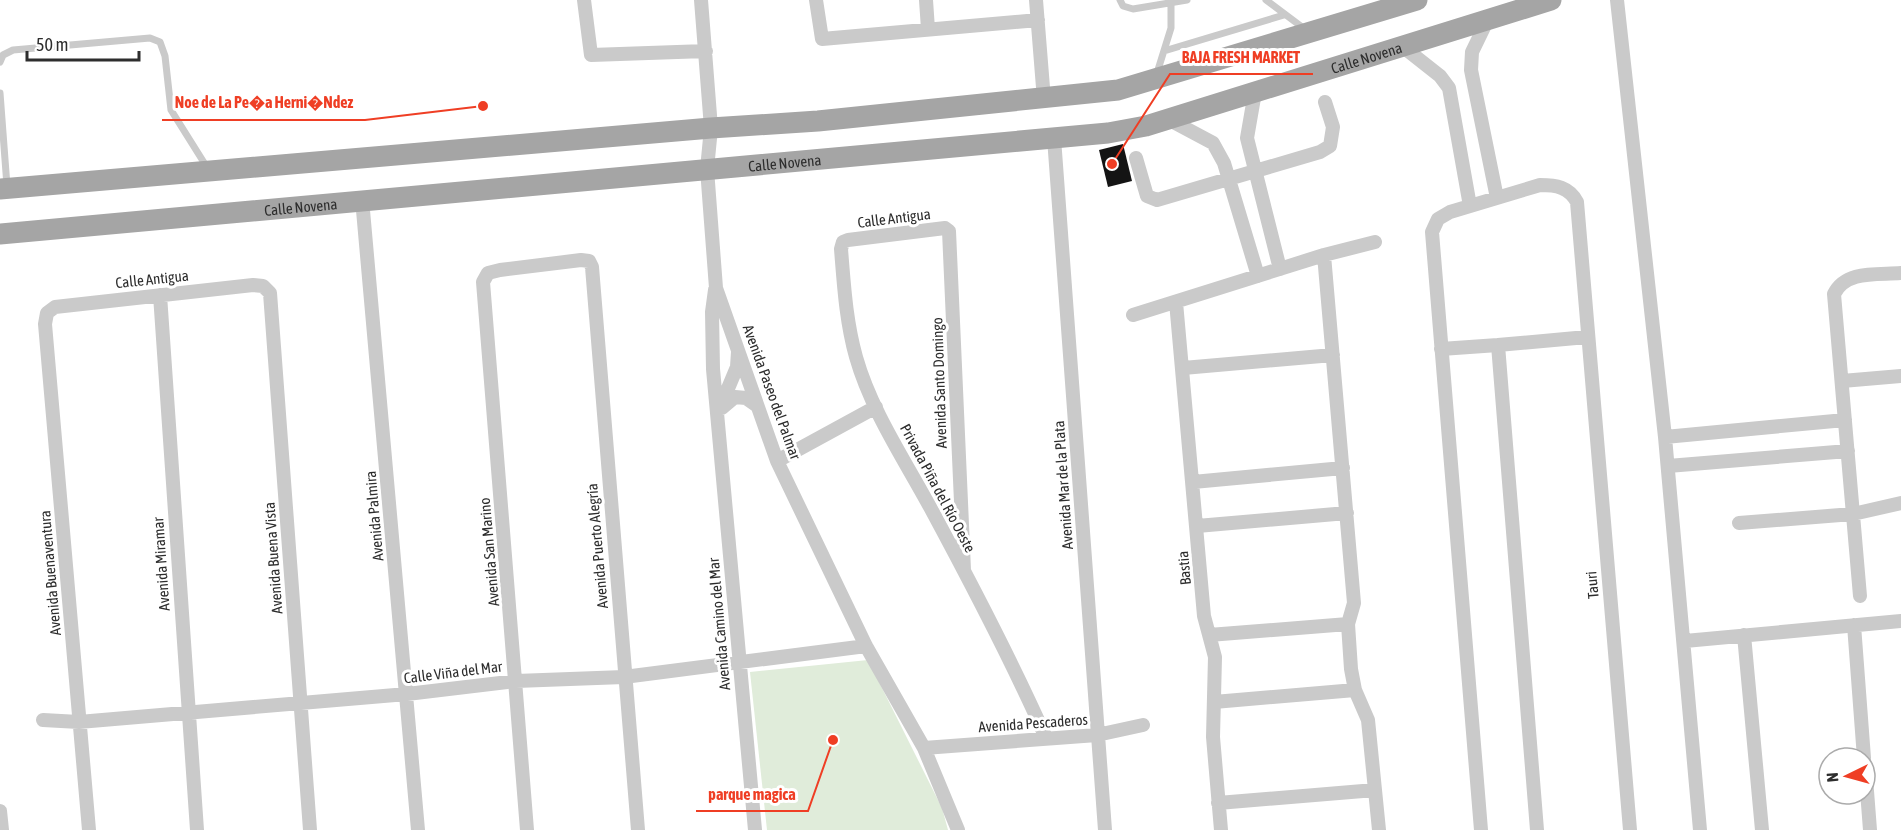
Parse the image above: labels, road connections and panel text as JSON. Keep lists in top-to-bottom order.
{
  "streets": {
    "main road": ["Calle Novena"],
    "street": [
      "Calle Antigua",
      "Avenida Santo Domingo",
      "Avenida Paseo del Palmar",
      "Avenida Mar de la Plata",
      "Privada Piña del Río Oeste",
      "Avenida Palmira",
      "Avenida Puerto Alegría",
      "Avenida San Marino",
      "Avenida Buena Vista",
      "Avenida Miramar",
      "Bastia",
      "Avenida Buenaventura",
      "Tauri",
      "Avenida Camino del Mar",
      "Calle Viña del Mar",
      "Avenida Pescaderos"
    ]
  },
  "crossings": [
    ["Calle Novena", "Avenida Paseo del Palmar"],
    ["Calle Novena", "Avenida Mar de la Plata"],
    ["Calle Novena", "Avenida Palmira"],
    ["Calle Antigua", "Avenida Santo Domingo"],
    ["Calle Antigua", "Privada Piña del Río Oeste"],
    ["Calle Antigua", "Avenida Buena Vista"],
    ["Calle Antigua", "Avenida Miramar"],
    ["Calle Antigua", "Avenida Buenaventura"],
    ["Avenida Santo Domingo", "Privada Piña del Río Oeste"],
    ["Avenida Paseo del Palmar", "Avenida Camino del Mar"],
    ["Avenida Paseo del Palmar", "Calle Viña del Mar"],
    ["Avenida Paseo del Palmar", "Avenida Pescaderos"],
    ["Avenida Mar de la Plata", "Avenida Pescaderos"],
    ["Privada Piña del Río Oeste", "Avenida Pescaderos"],
    ["Avenida Palmira", "Calle Viña del Mar"],
    ["Avenida Puerto Alegría", "Avenida San Marino"],
    ["Avenida Puerto Alegría", "Calle Viña del Mar"],
    ["Avenida San Marino", "Calle Viña del Mar"],
    ["Avenida Buena Vista", "Calle Viña del Mar"],
    ["Avenida Miramar", "Calle Viña del Mar"],
    ["Avenida Buenaventura", "Calle Viña del Mar"],
    ["Avenida Camino del Mar", "Calle Viña del Mar"]
  ],
  "places": ["Noe de La Pe�a Herni�Ndez", "BAJA FRESH MARKET", "parque magica"],
  "scale_bar": "50 m",
  "north": "left"
}
